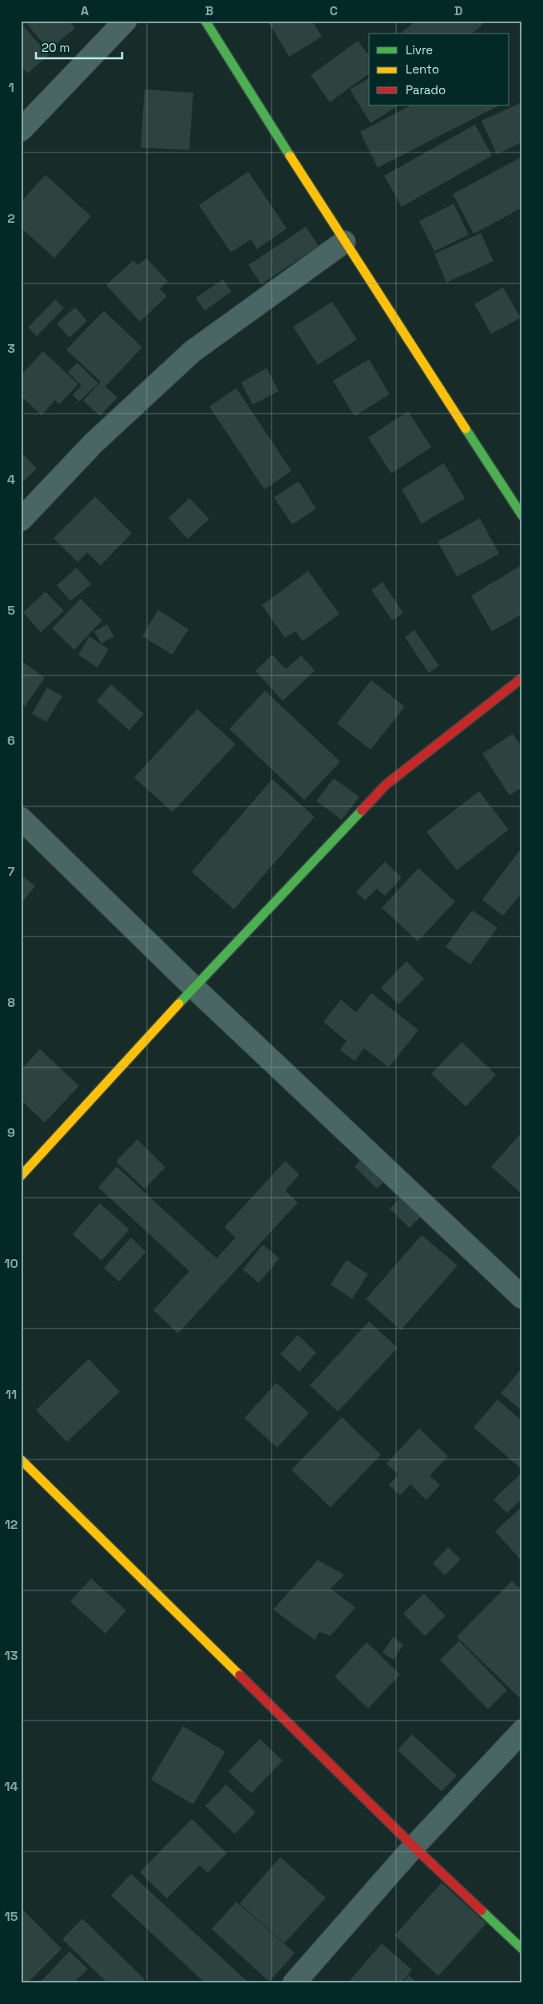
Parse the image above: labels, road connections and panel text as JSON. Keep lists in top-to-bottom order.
{
  "legend": ["Livre", "Lento", "Parado"],
  "scale_bar": "20 m",
  "grid": {
    "columns": [
      "A",
      "B",
      "C",
      "D"
    ],
    "rows": [
      "1",
      "2",
      "3",
      "4",
      "5",
      "6",
      "7",
      "8",
      "9",
      "10",
      "11",
      "12",
      "13",
      "14",
      "15"
    ]
  }
}
